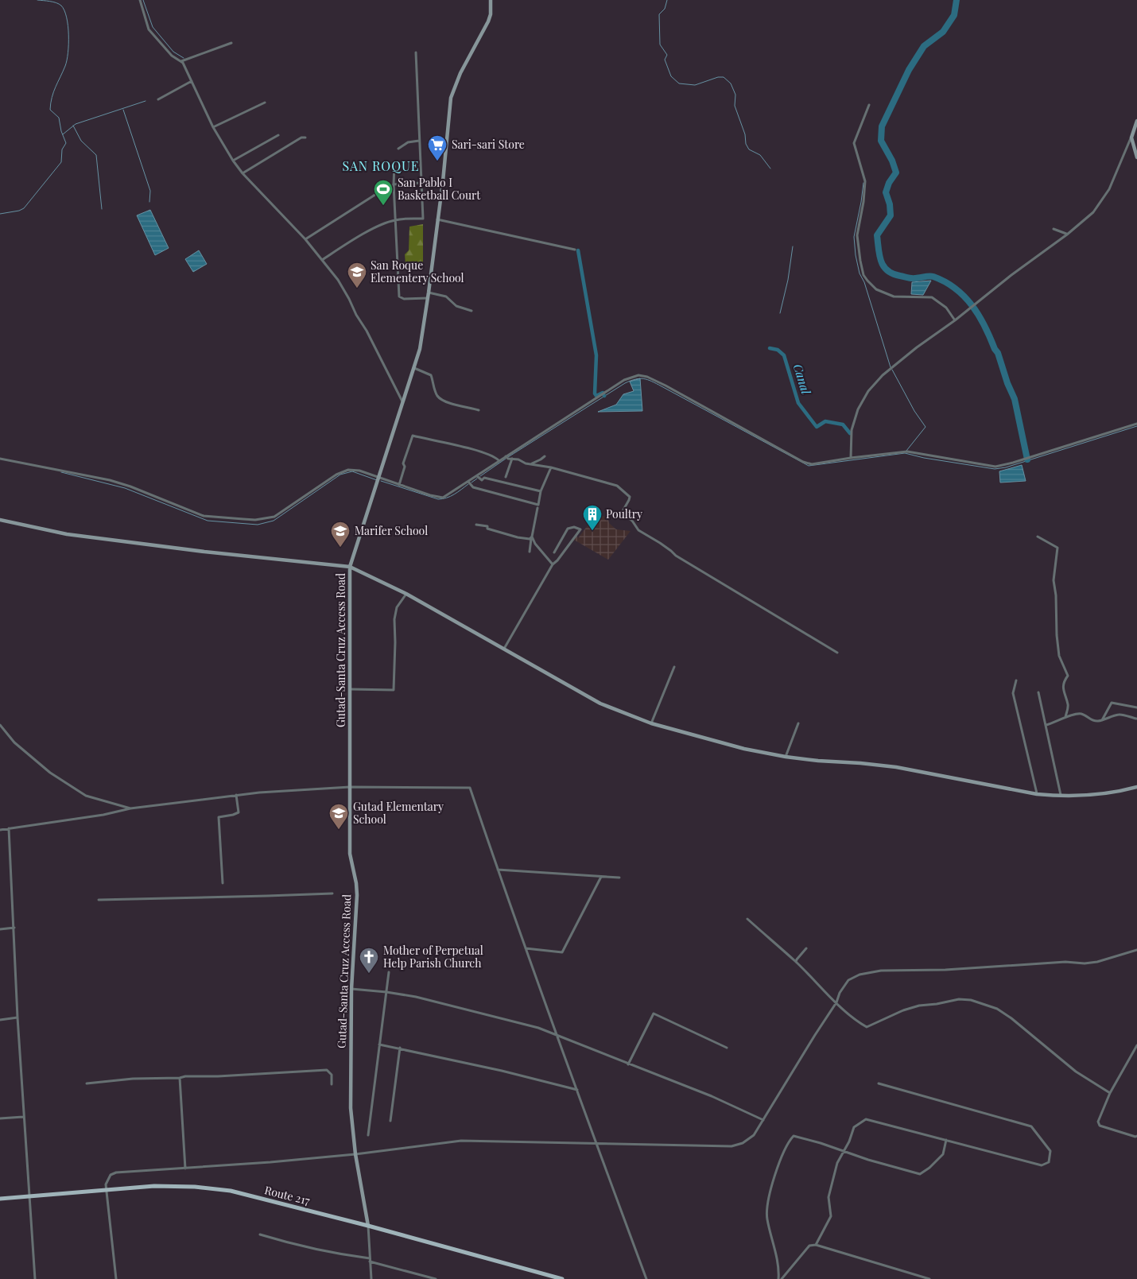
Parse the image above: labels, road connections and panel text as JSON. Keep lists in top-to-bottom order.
{
  "streets": {
    "main road": ["Gutad-Santa Cruz Access Road", "Route 217"]
  },
  "crossings": [
    ["Gutad-Santa Cruz Access Road", "Route 217"]
  ],
  "districts": ["SAN ROQUE"],
  "water": ["Canal"],
  "places": {
    "supermarket": ["Sari-sari Store"],
    "sports": ["San Pablo I Basketball Court"],
    "school or university": ["San Roque Elementery School", "Marifer School", "Gutad Elementary School"],
    "building": ["Poultry"],
    "church": ["Mother of Perpetual Help Parish Church"]
  }
}
